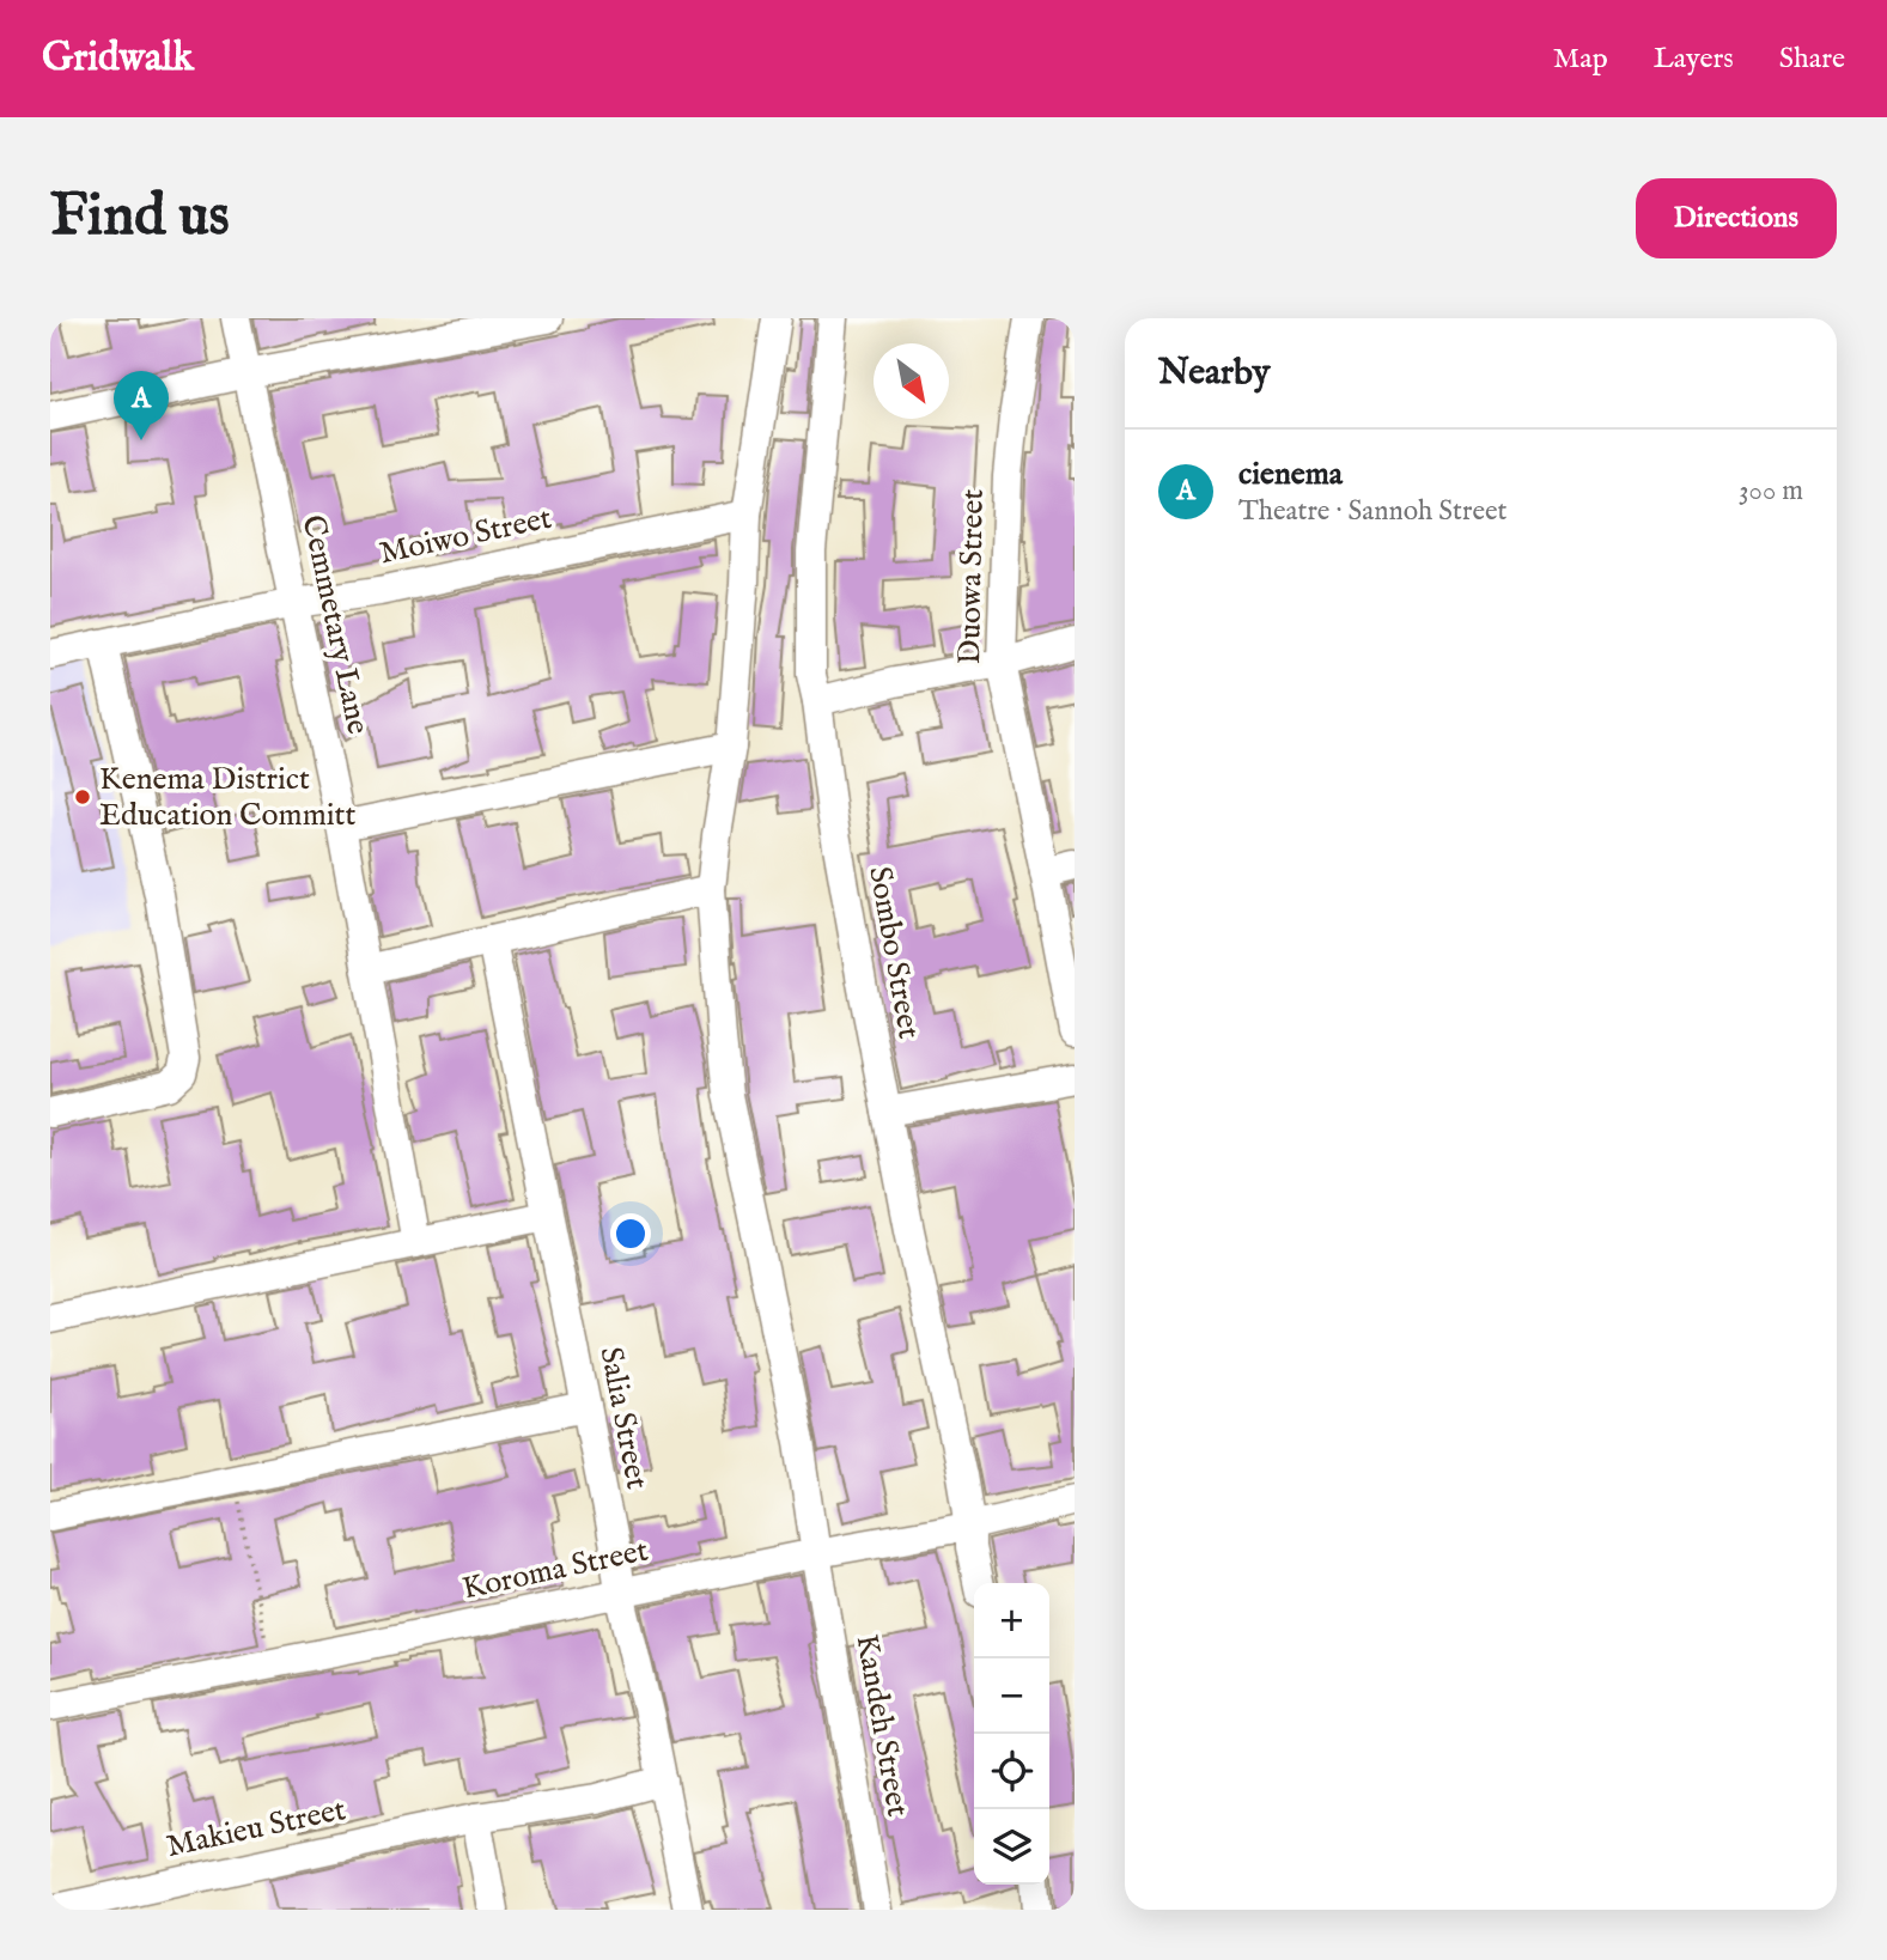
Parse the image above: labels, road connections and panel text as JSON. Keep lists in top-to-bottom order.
{
  "streets": {
    "street": [
      "Moiwo Street",
      "Duowa Street",
      "Cemmetary Lane",
      "Sombo Street",
      "Salia Street",
      "Koroma Street",
      "Kandeh Street",
      "Makieu Street"
    ]
  },
  "crossings": [
    ["Moiwo Street", "Cemmetary Lane"],
    ["Moiwo Street", "Kandeh Street"],
    ["Sombo Street", "Koroma Street"],
    ["Salia Street", "Koroma Street"],
    ["Salia Street", "Makieu Street"],
    ["Koroma Street", "Kandeh Street"]
  ],
  "places": ["Kenema District Education Committ"],
  "north": "bottom right",
  "page": {
    "header": "Gridwalk",
    "nav": ["Map", "Layers", "Share"],
    "buttons": "Directions",
    "title": "Find us",
    "heading": "Nearby",
    "pins": "A",
    "list": [
      {
        "mark": "A",
        "name": "cienema",
        "note": "Theatre · Sannoh Street",
        "value": "300 m"
      }
    ],
    "map_buttons": ["+", "−"]
  }
}
